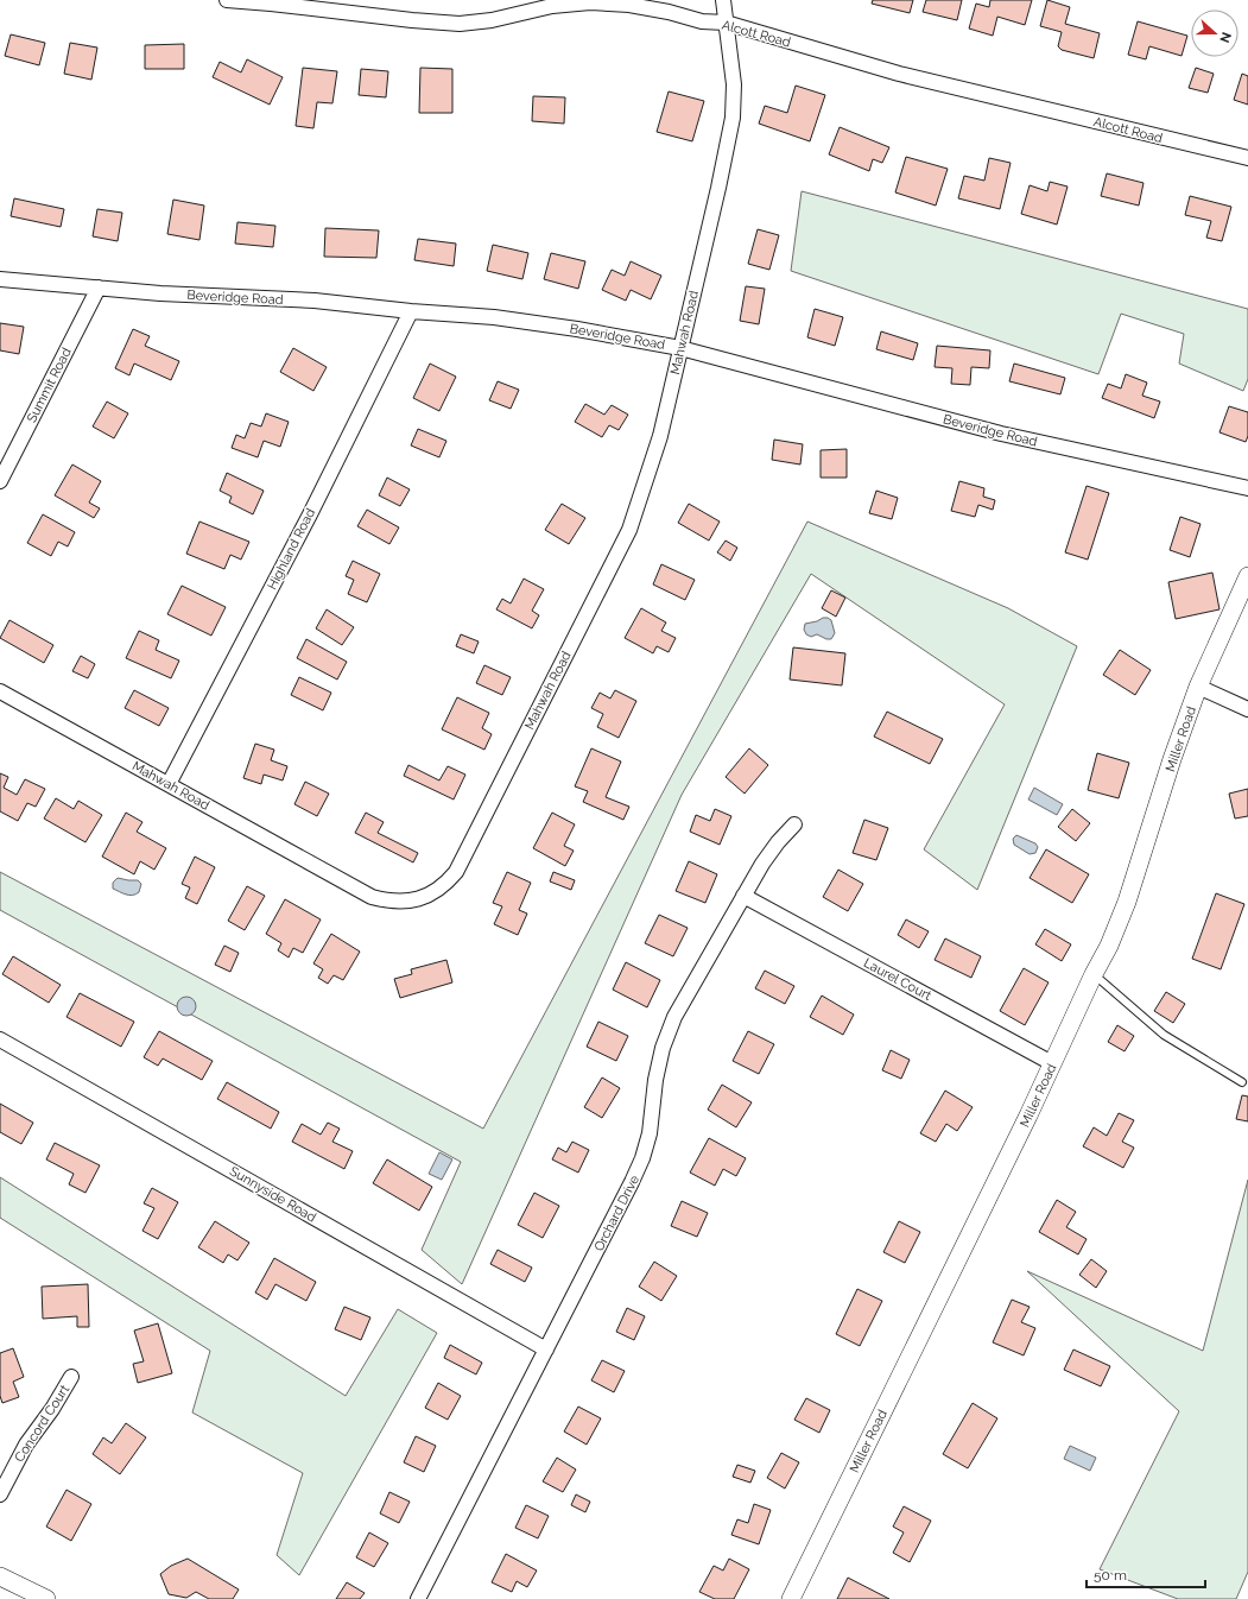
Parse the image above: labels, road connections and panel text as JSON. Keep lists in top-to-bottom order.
{
  "streets": {
    "street": [
      "Alcott Road",
      "Beveridge Road",
      "Mahwah Road",
      "Summit Road",
      "Highland Road",
      "Miller Road",
      "Laurel Court",
      "Sunnyside Road",
      "Orchard Drive",
      "Concord Court"
    ]
  },
  "crossings": [
    ["Alcott Road", "Mahwah Road"],
    ["Beveridge Road", "Mahwah Road"],
    ["Beveridge Road", "Summit Road"],
    ["Beveridge Road", "Highland Road"],
    ["Mahwah Road", "Highland Road"],
    ["Miller Road", "Laurel Court"],
    ["Laurel Court", "Orchard Drive"],
    ["Sunnyside Road", "Orchard Drive"]
  ],
  "scale_bar": "50 m",
  "north": "right"
}
